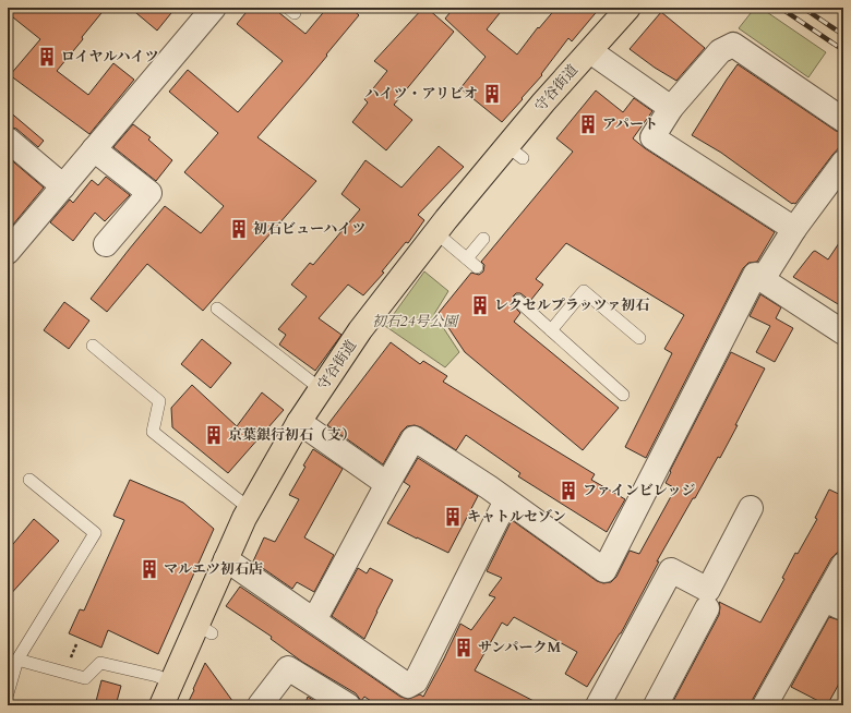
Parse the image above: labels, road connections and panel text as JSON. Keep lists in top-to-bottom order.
{
  "streets": {
    "main road": ["守谷街道"]
  },
  "parks": ["初石24号公園"],
  "places": {
    "building": [
      "ロイヤルハイツ",
      "ハイツ・アリビオ",
      "アパート",
      "初石ビューハイツ",
      "レクセルプラッツァ初石",
      "京葉銀行初石（支）",
      "ファインビレッジ",
      "キャトルセゾン",
      "マルエツ初石店",
      "サンパークM"
    ]
  }
}
